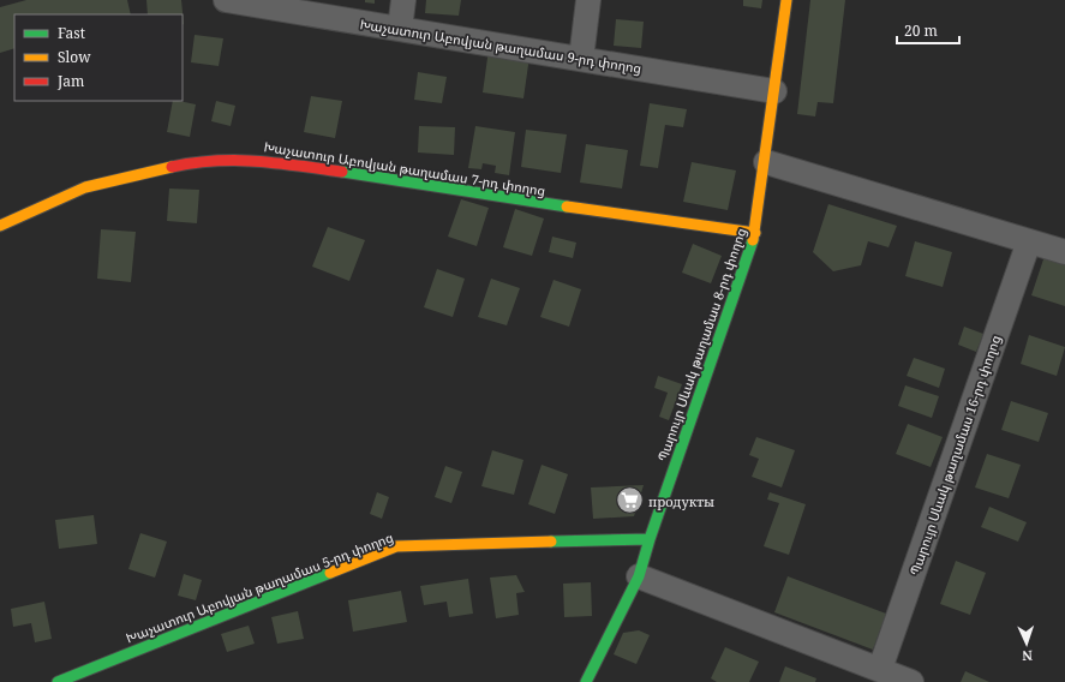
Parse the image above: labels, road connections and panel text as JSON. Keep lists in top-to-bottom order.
{
  "streets": {
    "street": [
      "Խաչատուր Աբովյան թաղամաս 9-րդ փողոց",
      "Խաչատուր Աբովյան թաղամաս 7-րդ փողոց",
      "Պարույր Սևակ թաղամաս 8-րդ փողոց",
      "Պարույր Սևակ թաղամաս 16-րդ փողոց",
      "Խաչատուր Աբովյան թաղամաս 5-րդ փողոց"
    ]
  },
  "crossings": [
    ["Խաչատուր Աբովյան թաղամաս 9-րդ փողոց", "Պարույր Սևակ թաղամաս 8-րդ փողոց"],
    ["Խաչատուր Աբովյան թաղամաս 7-րդ փողոց", "Պարույր Սևակ թաղամաս 8-րդ փողոց"],
    ["Պարույր Սևակ թաղամաս 8-րդ փողոց", "Խաչատուր Աբովյան թաղամաս 5-րդ փողոց"]
  ],
  "places": {
    "supermarket": ["продукты"]
  },
  "legend": ["Fast", "Slow", "Jam"],
  "scale_bar": "20 m",
  "north": "bottom"
}
